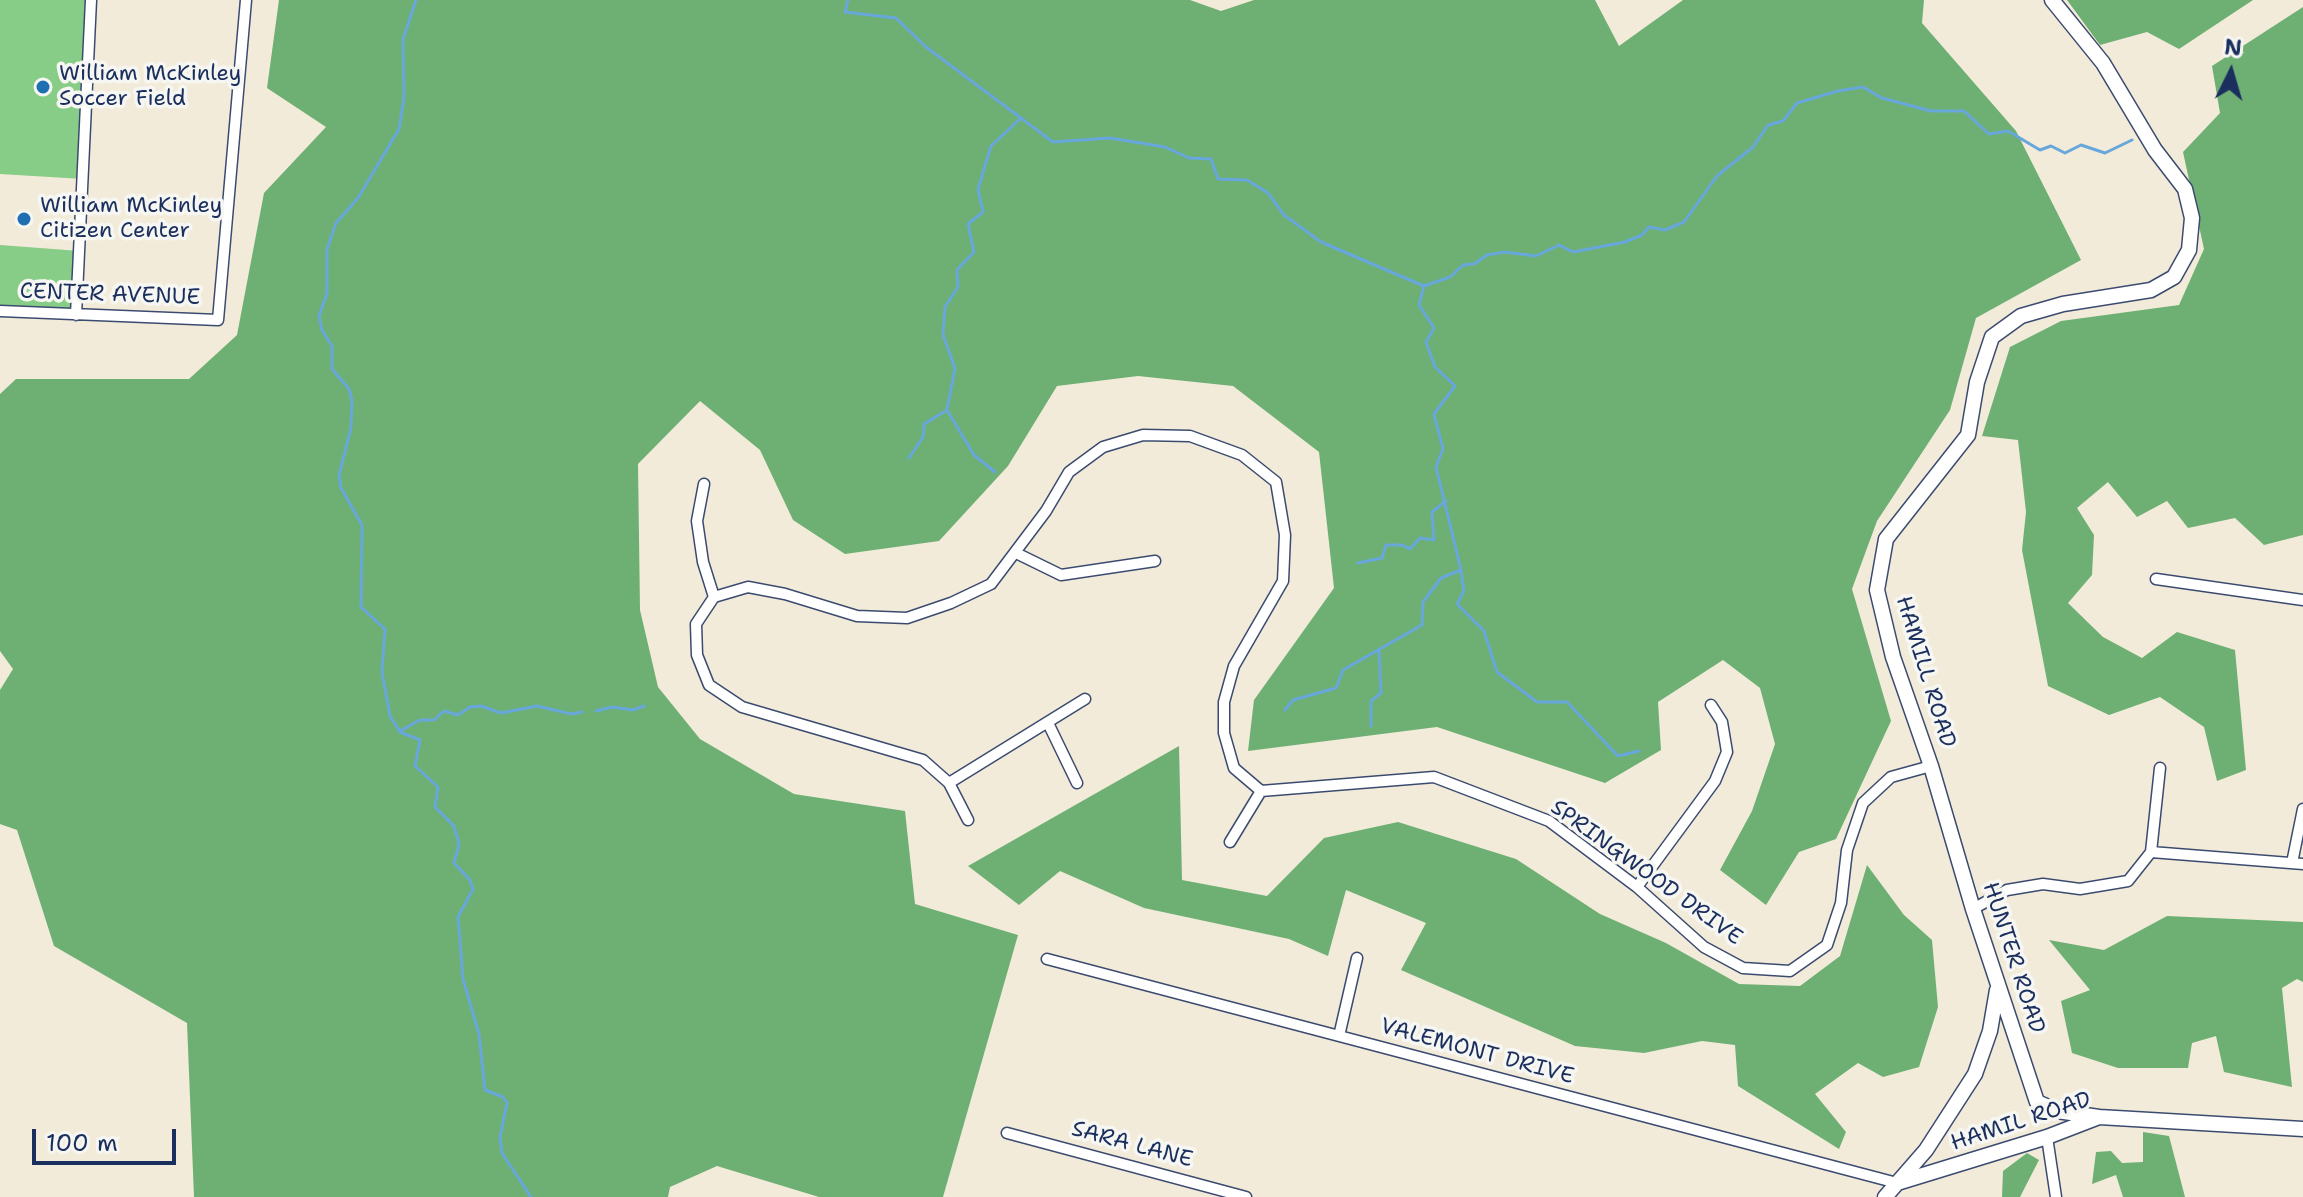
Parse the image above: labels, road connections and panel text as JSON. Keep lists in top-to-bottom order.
{
  "streets": {
    "street": [
      "CENTER AVENUE",
      "HAMILL ROAD",
      "SPRINGWOOD DRIVE",
      "HUNTER ROAD",
      "VALEMONT DRIVE",
      "HAMIL ROAD",
      "SARA LANE"
    ]
  },
  "crossings": [
    ["HAMILL ROAD", "SPRINGWOOD DRIVE"],
    ["HAMILL ROAD", "HUNTER ROAD"],
    ["SPRINGWOOD DRIVE", "HUNTER ROAD"],
    ["HUNTER ROAD", "HAMIL ROAD"],
    ["VALEMONT DRIVE", "HAMIL ROAD"]
  ],
  "places": ["William McKinley Soccer Field", "William McKinley Citizen Center"],
  "scale_bar": "100 m",
  "north": "top"
}
